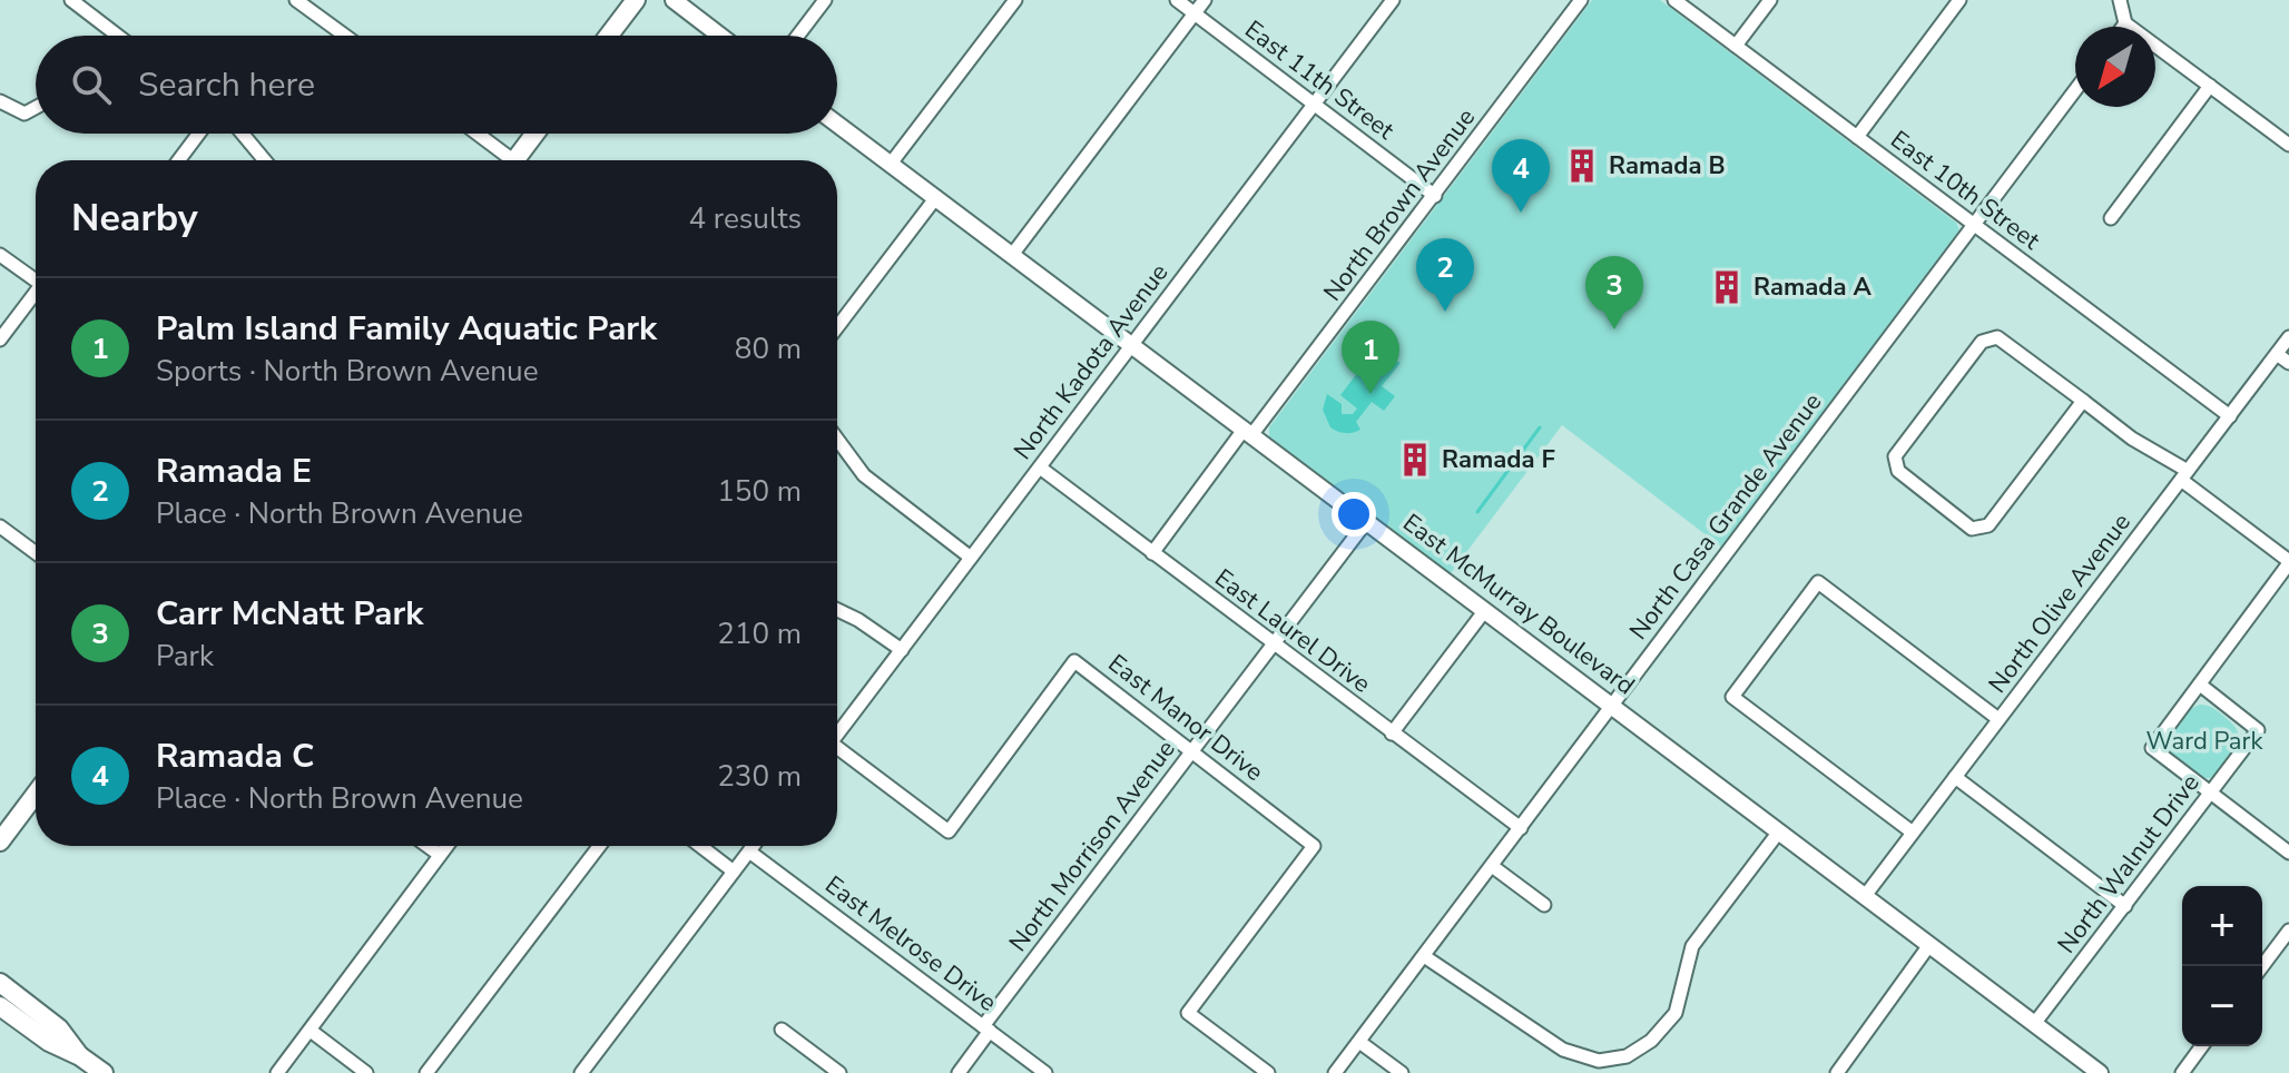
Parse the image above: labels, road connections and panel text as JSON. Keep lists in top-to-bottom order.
{
  "streets": {
    "street": [
      "East 11th Street",
      "East 10th Street",
      "North Brown Avenue",
      "North Kadota Avenue",
      "North Casa Grande Avenue",
      "North Olive Avenue",
      "East McMurray Boulevard",
      "East Laurel Drive",
      "East Manor Drive",
      "North Morrison Avenue",
      "North Walnut Drive",
      "East Melrose Drive"
    ]
  },
  "crossings": [
    ["East 11th Street", "North Brown Avenue"],
    ["East 11th Street", "North Kadota Avenue"],
    ["East 10th Street", "North Casa Grande Avenue"],
    ["East 10th Street", "North Olive Avenue"],
    ["North Brown Avenue", "East McMurray Boulevard"],
    ["North Brown Avenue", "East Laurel Drive"],
    ["North Kadota Avenue", "East McMurray Boulevard"],
    ["North Kadota Avenue", "East Laurel Drive"],
    ["North Casa Grande Avenue", "East McMurray Boulevard"],
    ["North Casa Grande Avenue", "East Laurel Drive"],
    ["North Olive Avenue", "East McMurray Boulevard"],
    ["East McMurray Boulevard", "North Morrison Avenue"],
    ["East McMurray Boulevard", "North Walnut Drive"],
    ["East Laurel Drive", "North Morrison Avenue"],
    ["East Manor Drive", "North Morrison Avenue"],
    ["North Morrison Avenue", "East Melrose Drive"]
  ],
  "parks": ["Ward Park"],
  "places": {
    "building": ["Ramada B", "Ramada A", "Ramada F"]
  },
  "north": "bottom left",
  "page": {
    "search": "Search here",
    "pins": [
      "4",
      "2",
      "3",
      "1"
    ],
    "heading": ["Nearby", "4 results"],
    "list": [
      {
        "mark": "1",
        "name": "Palm Island Family Aquatic Park",
        "note": "Sports · North Brown Avenue",
        "value": "80 m"
      },
      {
        "mark": "2",
        "name": "Ramada E",
        "note": "Place · North Brown Avenue",
        "value": "150 m"
      },
      {
        "mark": "3",
        "name": "Carr McNatt Park",
        "note": "Park",
        "value": "210 m"
      },
      {
        "mark": "4",
        "name": "Ramada C",
        "note": "Place · North Brown Avenue",
        "value": "230 m"
      }
    ],
    "map_buttons": ["+", "−"]
  }
}
